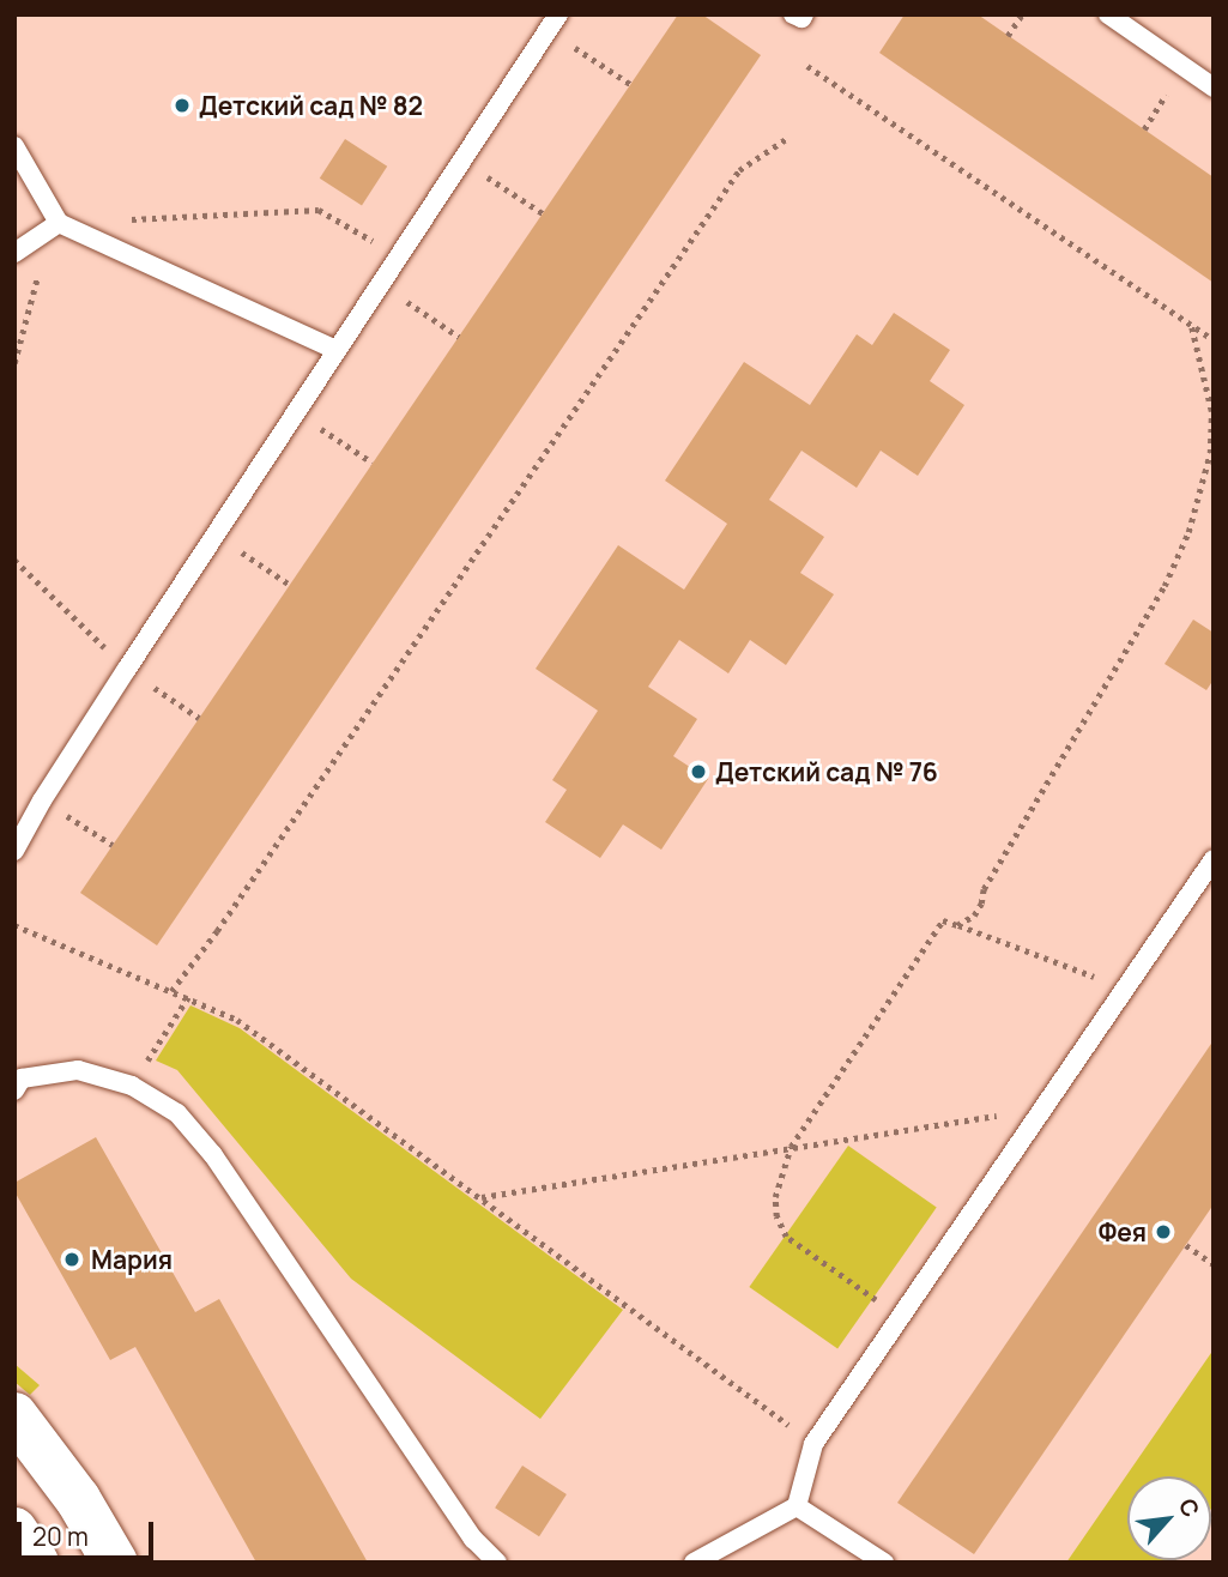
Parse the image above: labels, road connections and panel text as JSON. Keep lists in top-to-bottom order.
{
  "places": [
    "Детский сад № 82",
    "Детский сад № 76",
    "Фея",
    "Мария"
  ],
  "scale_bar": "20 m",
  "north": "top right"
}
